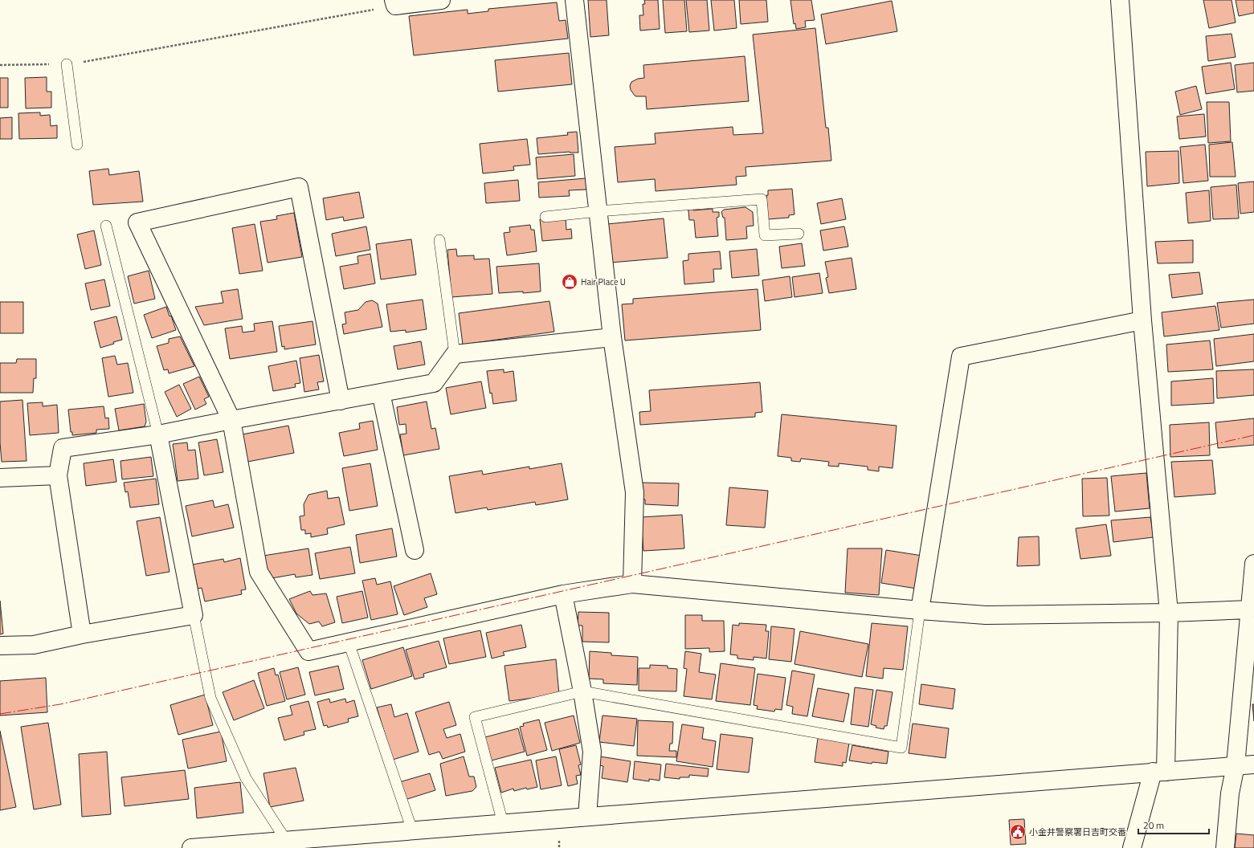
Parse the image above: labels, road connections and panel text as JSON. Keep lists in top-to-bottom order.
{
  "places": {
    "shop": ["Hair Place U"],
    "public building": ["小金井警察署日吉町交番"]
  },
  "scale_bar": "20 m"
}
